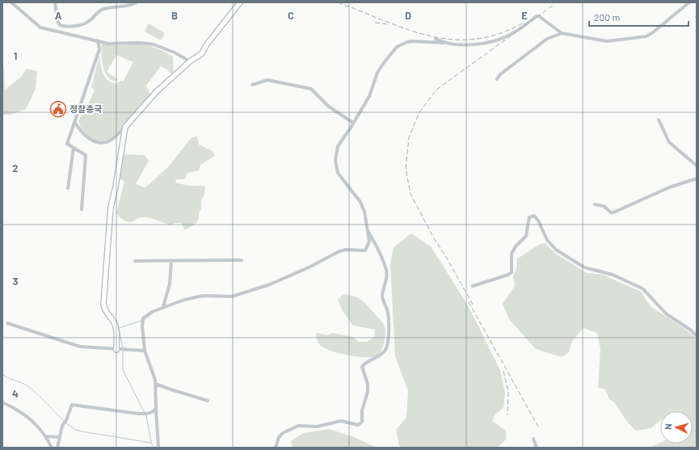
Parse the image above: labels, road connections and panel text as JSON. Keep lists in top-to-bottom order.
{
  "places": {
    "public building": ["정찰총국"]
  },
  "scale_bar": "200 m",
  "north": "left",
  "grid": {
    "columns": [
      "A",
      "B",
      "C",
      "D",
      "E"
    ],
    "rows": [
      "1",
      "2",
      "3",
      "4"
    ]
  }
}
